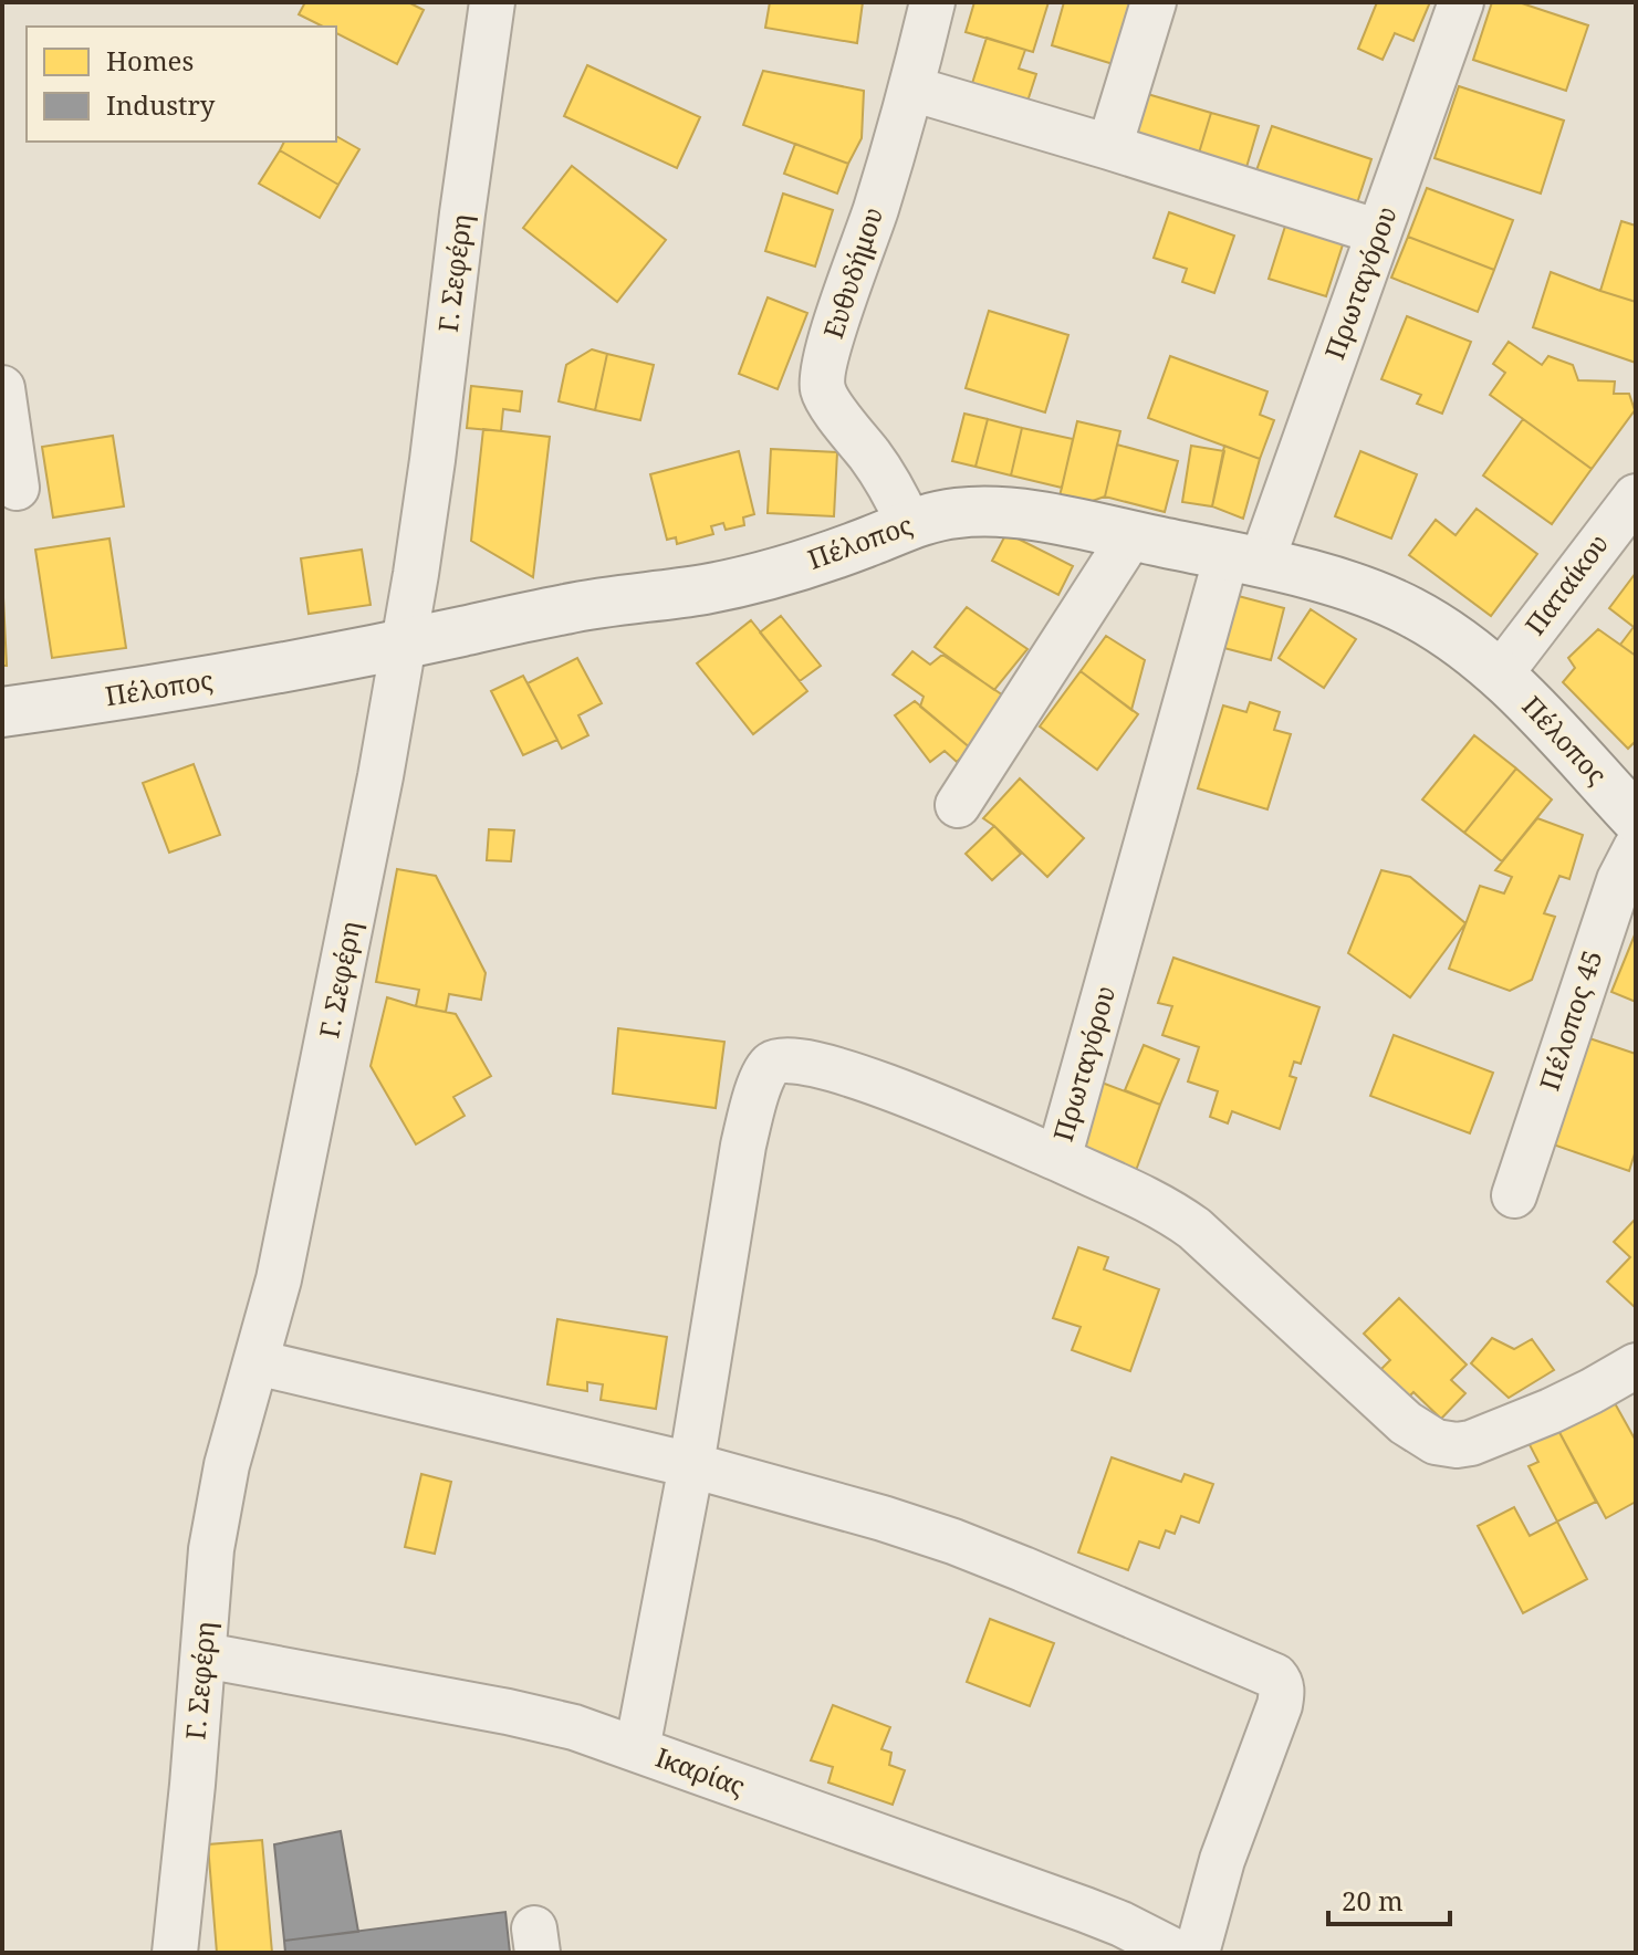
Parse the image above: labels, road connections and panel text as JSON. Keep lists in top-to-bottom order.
{
  "streets": {
    "street": [
      "Γ. Σεφέρη",
      "Ευθυδήμου",
      "Πρωταγόρου",
      "Πέλοπος",
      "Παταίκου",
      "Πέλοπος 45",
      "Ικαρίας"
    ]
  },
  "crossings": [
    ["Γ. Σεφέρη", "Πέλοπος"],
    ["Γ. Σεφέρη", "Ικαρίας"],
    ["Ευθυδήμου", "Πέλοπος"],
    ["Πρωταγόρου", "Πέλοπος"],
    ["Πέλοπος", "Παταίκου"]
  ],
  "legend": ["Homes", "Industry"],
  "scale_bar": "20 m"
}
